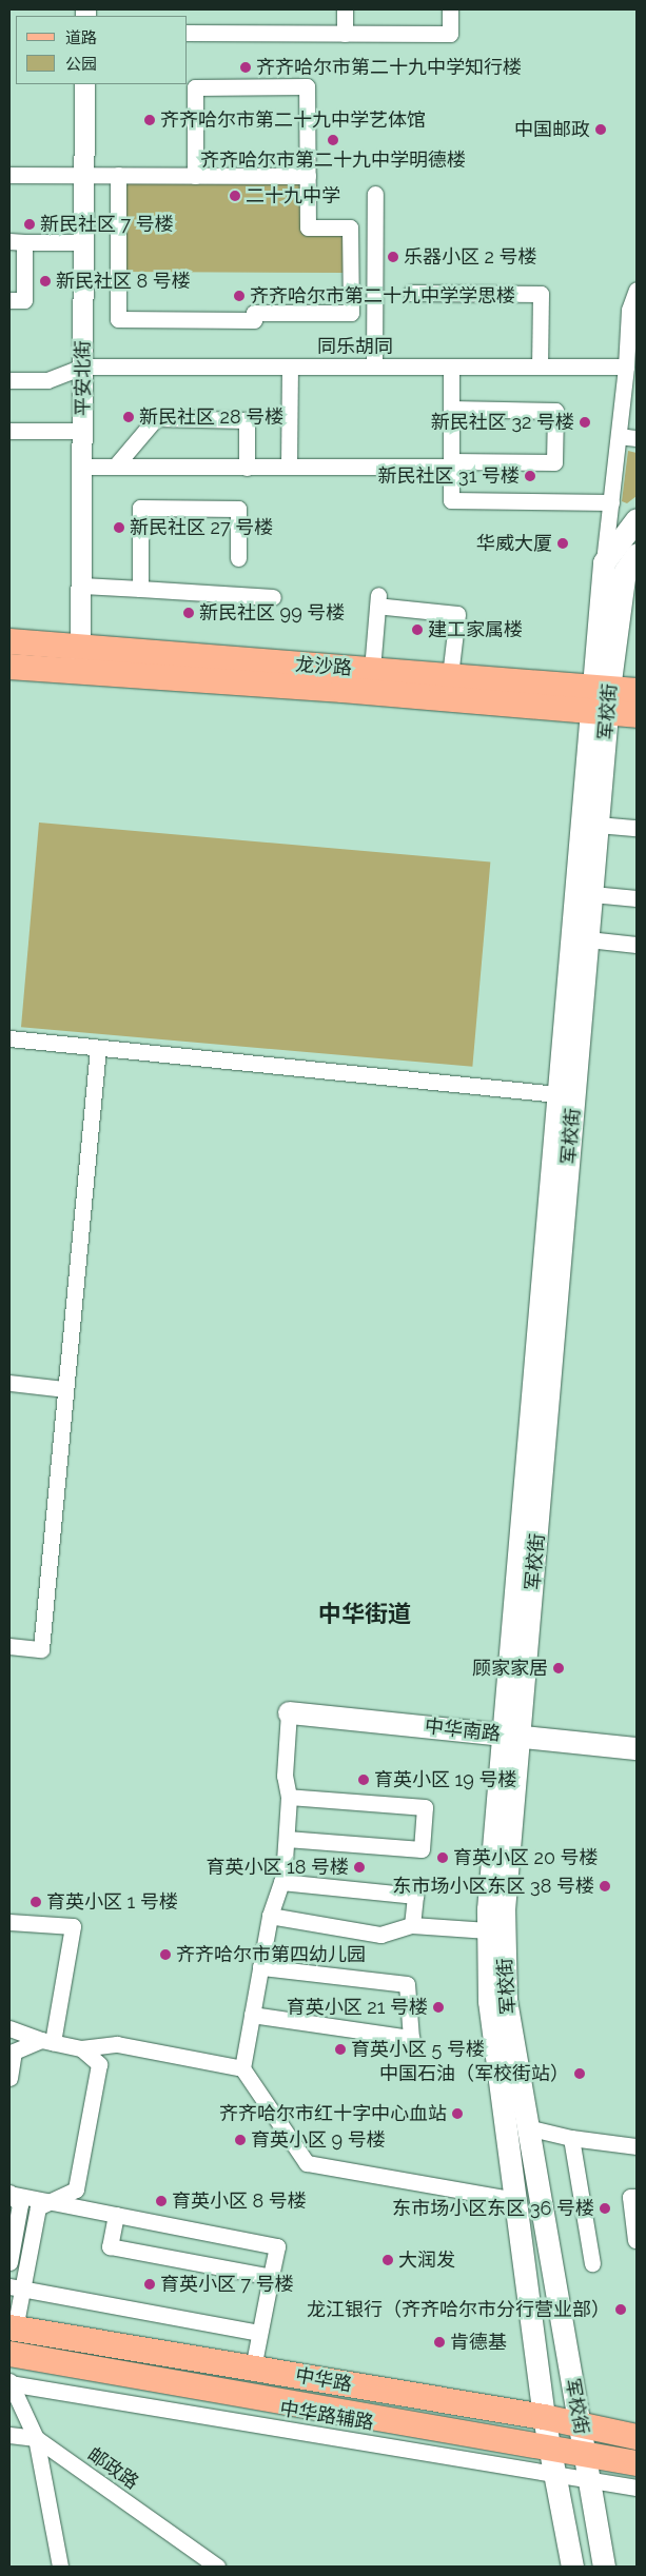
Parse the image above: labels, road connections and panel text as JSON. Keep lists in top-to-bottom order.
{
  "streets": {
    "main road": [
      "龙沙路",
      "军校街",
      "中华南路",
      "中华路"
    ],
    "street": [
      "同乐胡同",
      "平安北街",
      "中华路辅路",
      "邮政路"
    ]
  },
  "crossings": [
    ["同乐胡同", "平安北街"],
    ["同乐胡同", "军校街"],
    ["平安北街", "龙沙路"],
    ["龙沙路", "军校街"],
    ["军校街", "中华南路"],
    ["军校街", "中华路"],
    ["军校街", "中华路辅路"],
    ["中华路", "中华路辅路"],
    ["中华路辅路", "邮政路"]
  ],
  "districts": ["中华街道"],
  "places": [
    "齐齐哈尔市第二十九中学知行楼",
    "齐齐哈尔市第二十九中学艺体馆",
    "中国邮政",
    "齐齐哈尔市第二十九中学明德楼",
    "二十九中学",
    "新民社区 7 号楼",
    "乐器小区 2 号楼",
    "新民社区 8 号楼",
    "齐齐哈尔市第二十九中学学思楼",
    "新民社区 28 号楼",
    "新民社区 32 号楼",
    "新民社区 31 号楼",
    "新民社区 27 号楼",
    "华威大厦",
    "新民社区 99 号楼",
    "建工家属楼",
    "顾家家居",
    "育英小区 19 号楼",
    "育英小区 20 号楼",
    "育英小区 18 号楼",
    "东市场小区东区 38 号楼",
    "育英小区 1 号楼",
    "齐齐哈尔市第四幼儿园",
    "育英小区 21 号楼",
    "育英小区 5 号楼",
    "中国石油（军校街站）",
    "齐齐哈尔市红十字中心血站",
    "育英小区 9 号楼",
    "育英小区 8 号楼",
    "东市场小区东区 36 号楼",
    "大润发",
    "育英小区 7 号楼",
    "龙江银行（齐齐哈尔市分行营业部）",
    "肯德基"
  ],
  "legend": ["道路", "公园"]
}
